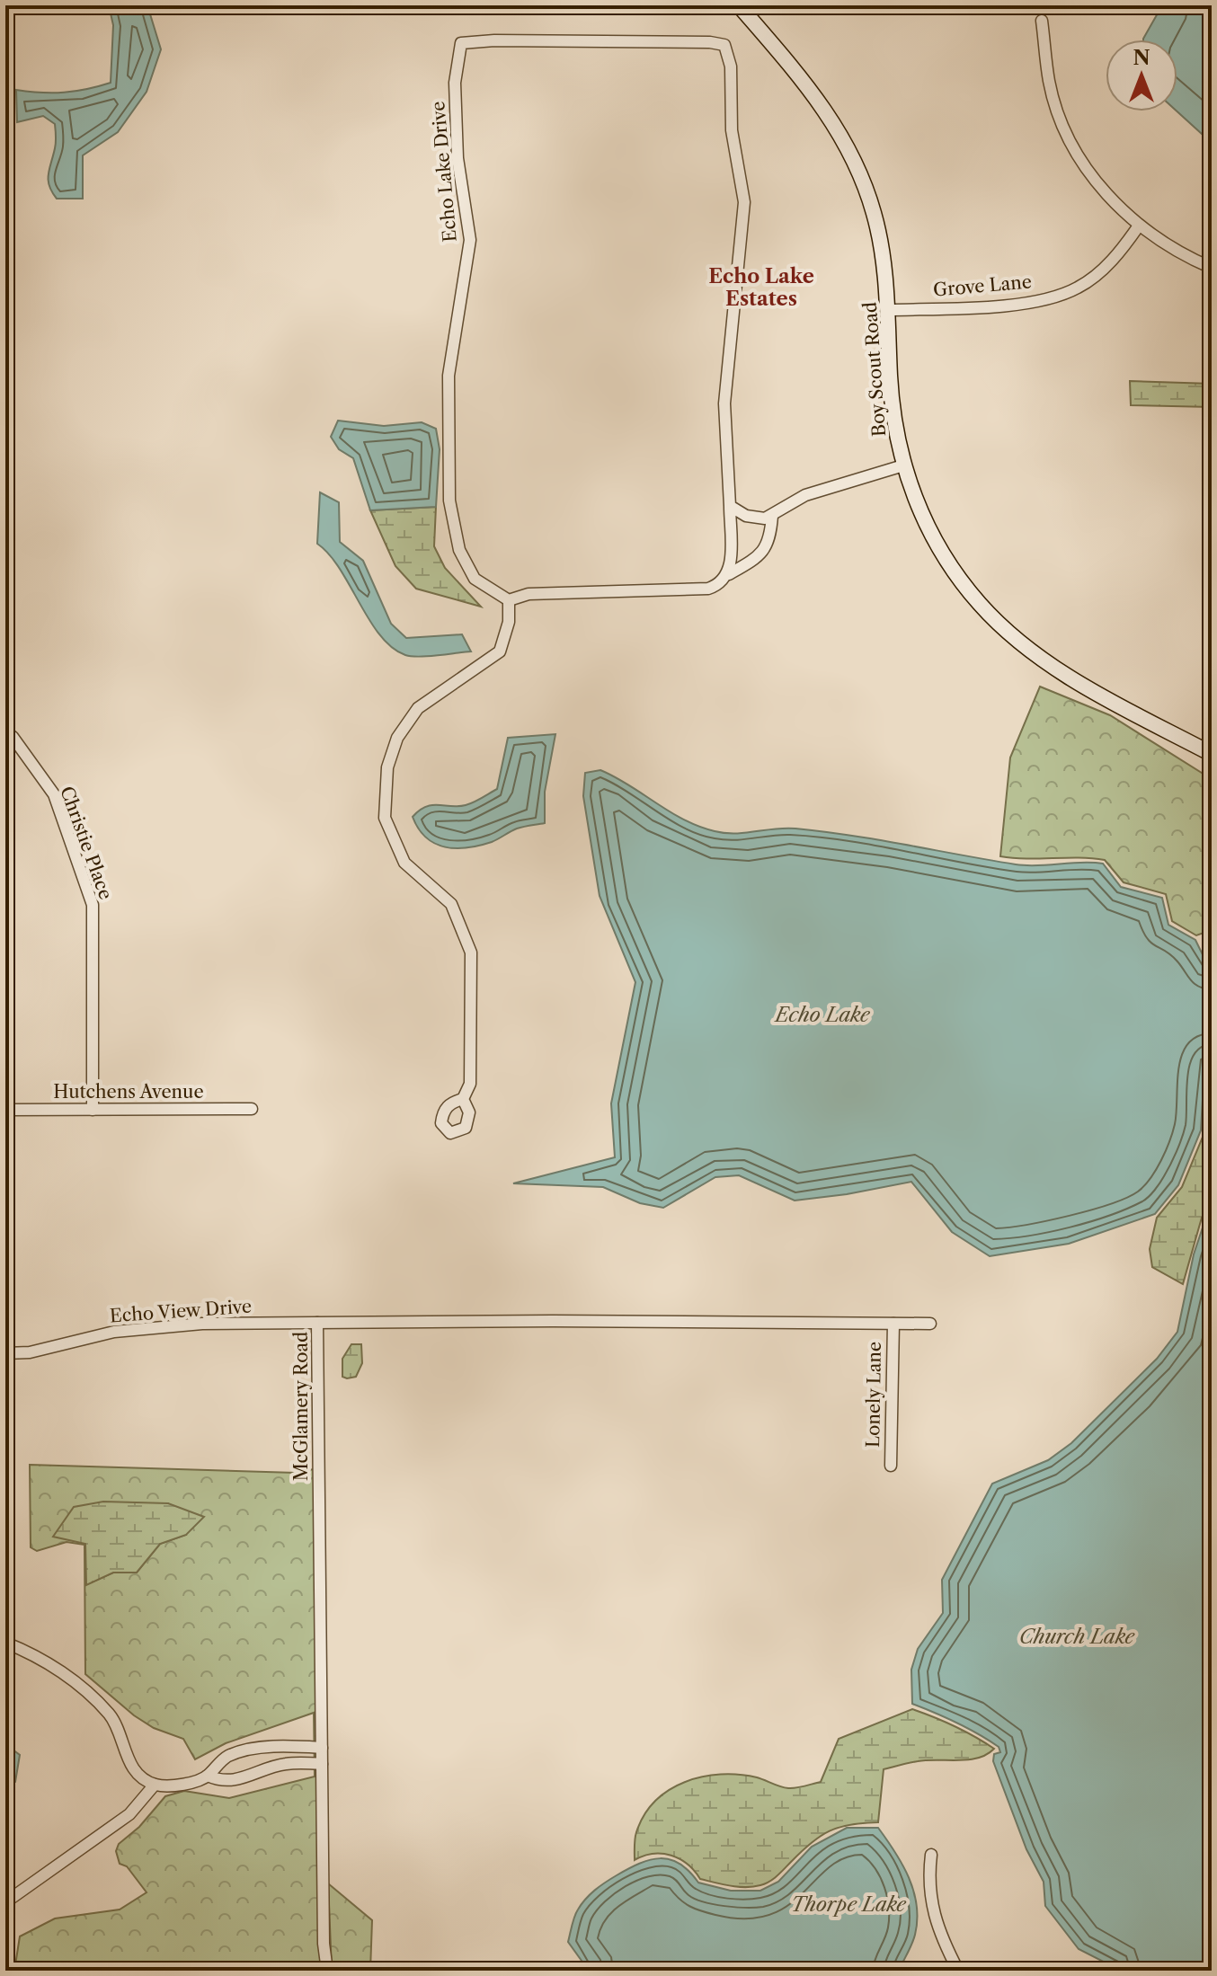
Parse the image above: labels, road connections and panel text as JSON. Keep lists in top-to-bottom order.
{
  "streets": {
    "street": [
      "Echo Lake Drive",
      "Grove Lane",
      "Boy Scout Road",
      "Christie Place",
      "Hutchens Avenue",
      "Echo View Drive",
      "Lonely Lane",
      "McGlamery Road"
    ]
  },
  "crossings": [
    ["Grove Lane", "Boy Scout Road"],
    ["Christie Place", "Hutchens Avenue"],
    ["Echo View Drive", "McGlamery Road"],
    ["Lonely Lane", "McGlamery Road"]
  ],
  "districts": ["Echo Lake Estates"],
  "water": ["Echo Lake", "Church Lake", "Thorpe Lake"],
  "north": "top"
}
